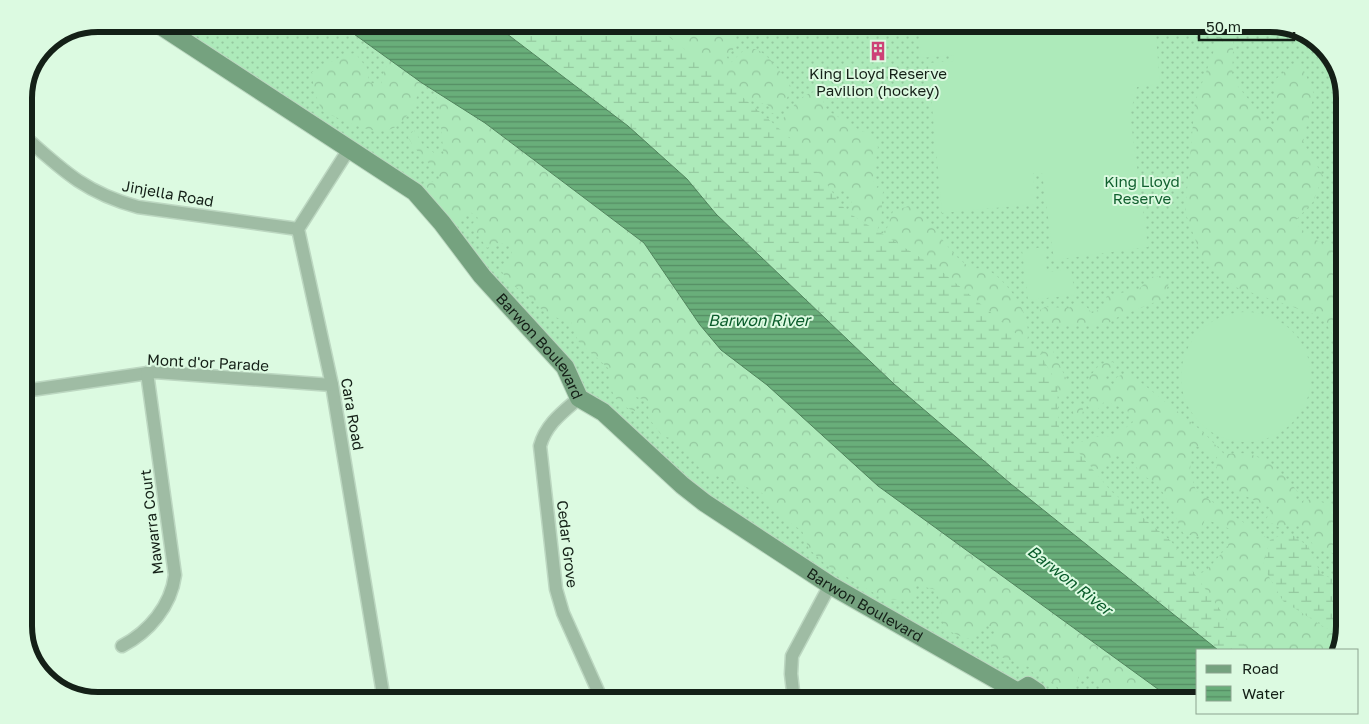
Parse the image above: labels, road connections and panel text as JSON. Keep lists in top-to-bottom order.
{
  "streets": {
    "street": [
      "Jinjella Road",
      "Barwon Boulevard",
      "Mont d'or Parade",
      "Cara Road",
      "Mawarra Court",
      "Cedar Grove"
    ]
  },
  "crossings": [
    ["Jinjella Road", "Cara Road"],
    ["Barwon Boulevard", "Cedar Grove"],
    ["Mont d'or Parade", "Cara Road"],
    ["Mont d'or Parade", "Mawarra Court"]
  ],
  "water": ["Barwon River"],
  "parks": ["King Lloyd Reserve"],
  "places": {
    "building": ["King Lloyd Reserve Pavilion (hockey)"]
  },
  "legend": ["Road", "Water"],
  "scale_bar": "50 m"
}
